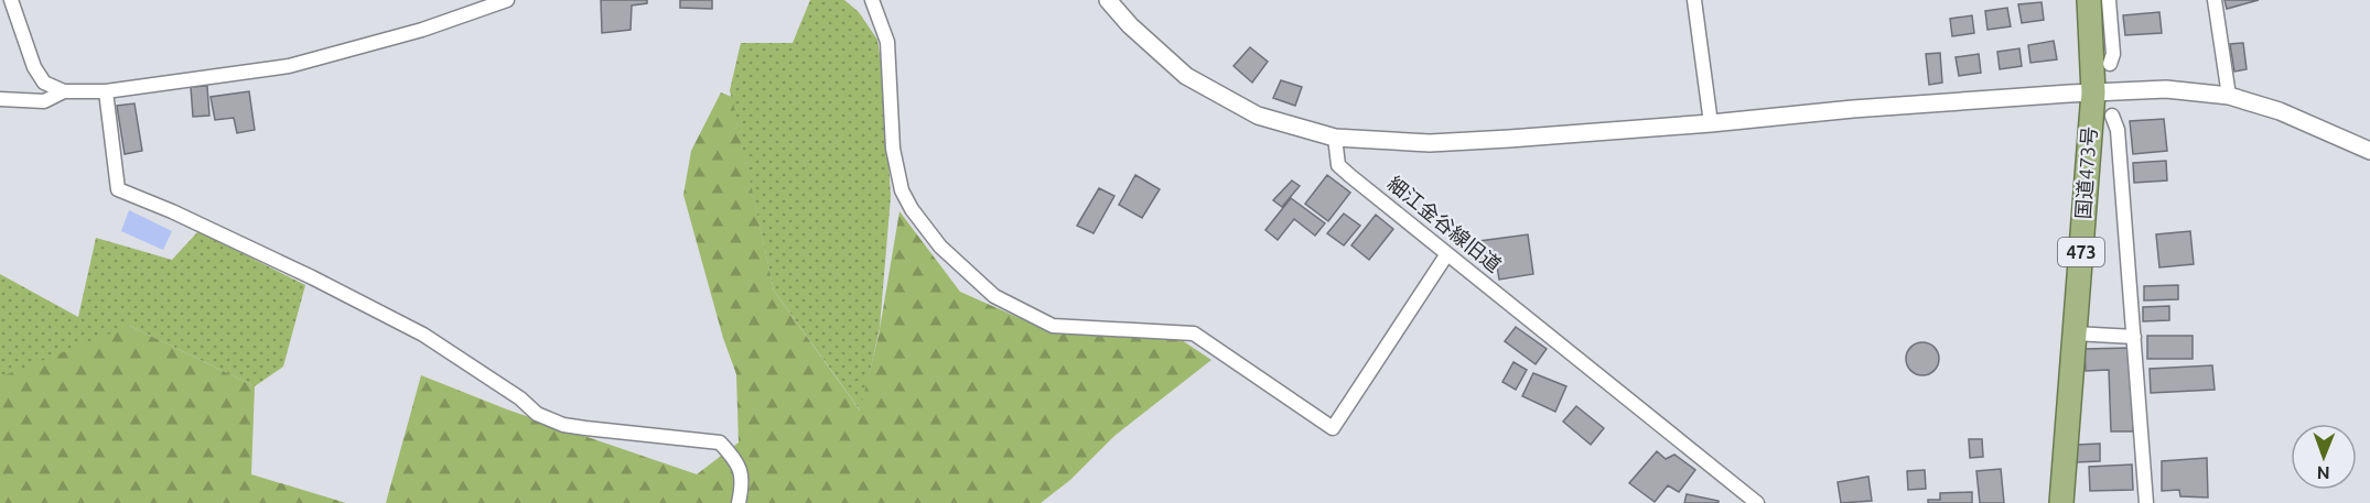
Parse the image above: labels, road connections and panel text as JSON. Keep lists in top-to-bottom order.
{
  "streets": {
    "highway": ["国道473号", "473"],
    "street": ["細江金谷線旧道"]
  },
  "north": "bottom"
}
